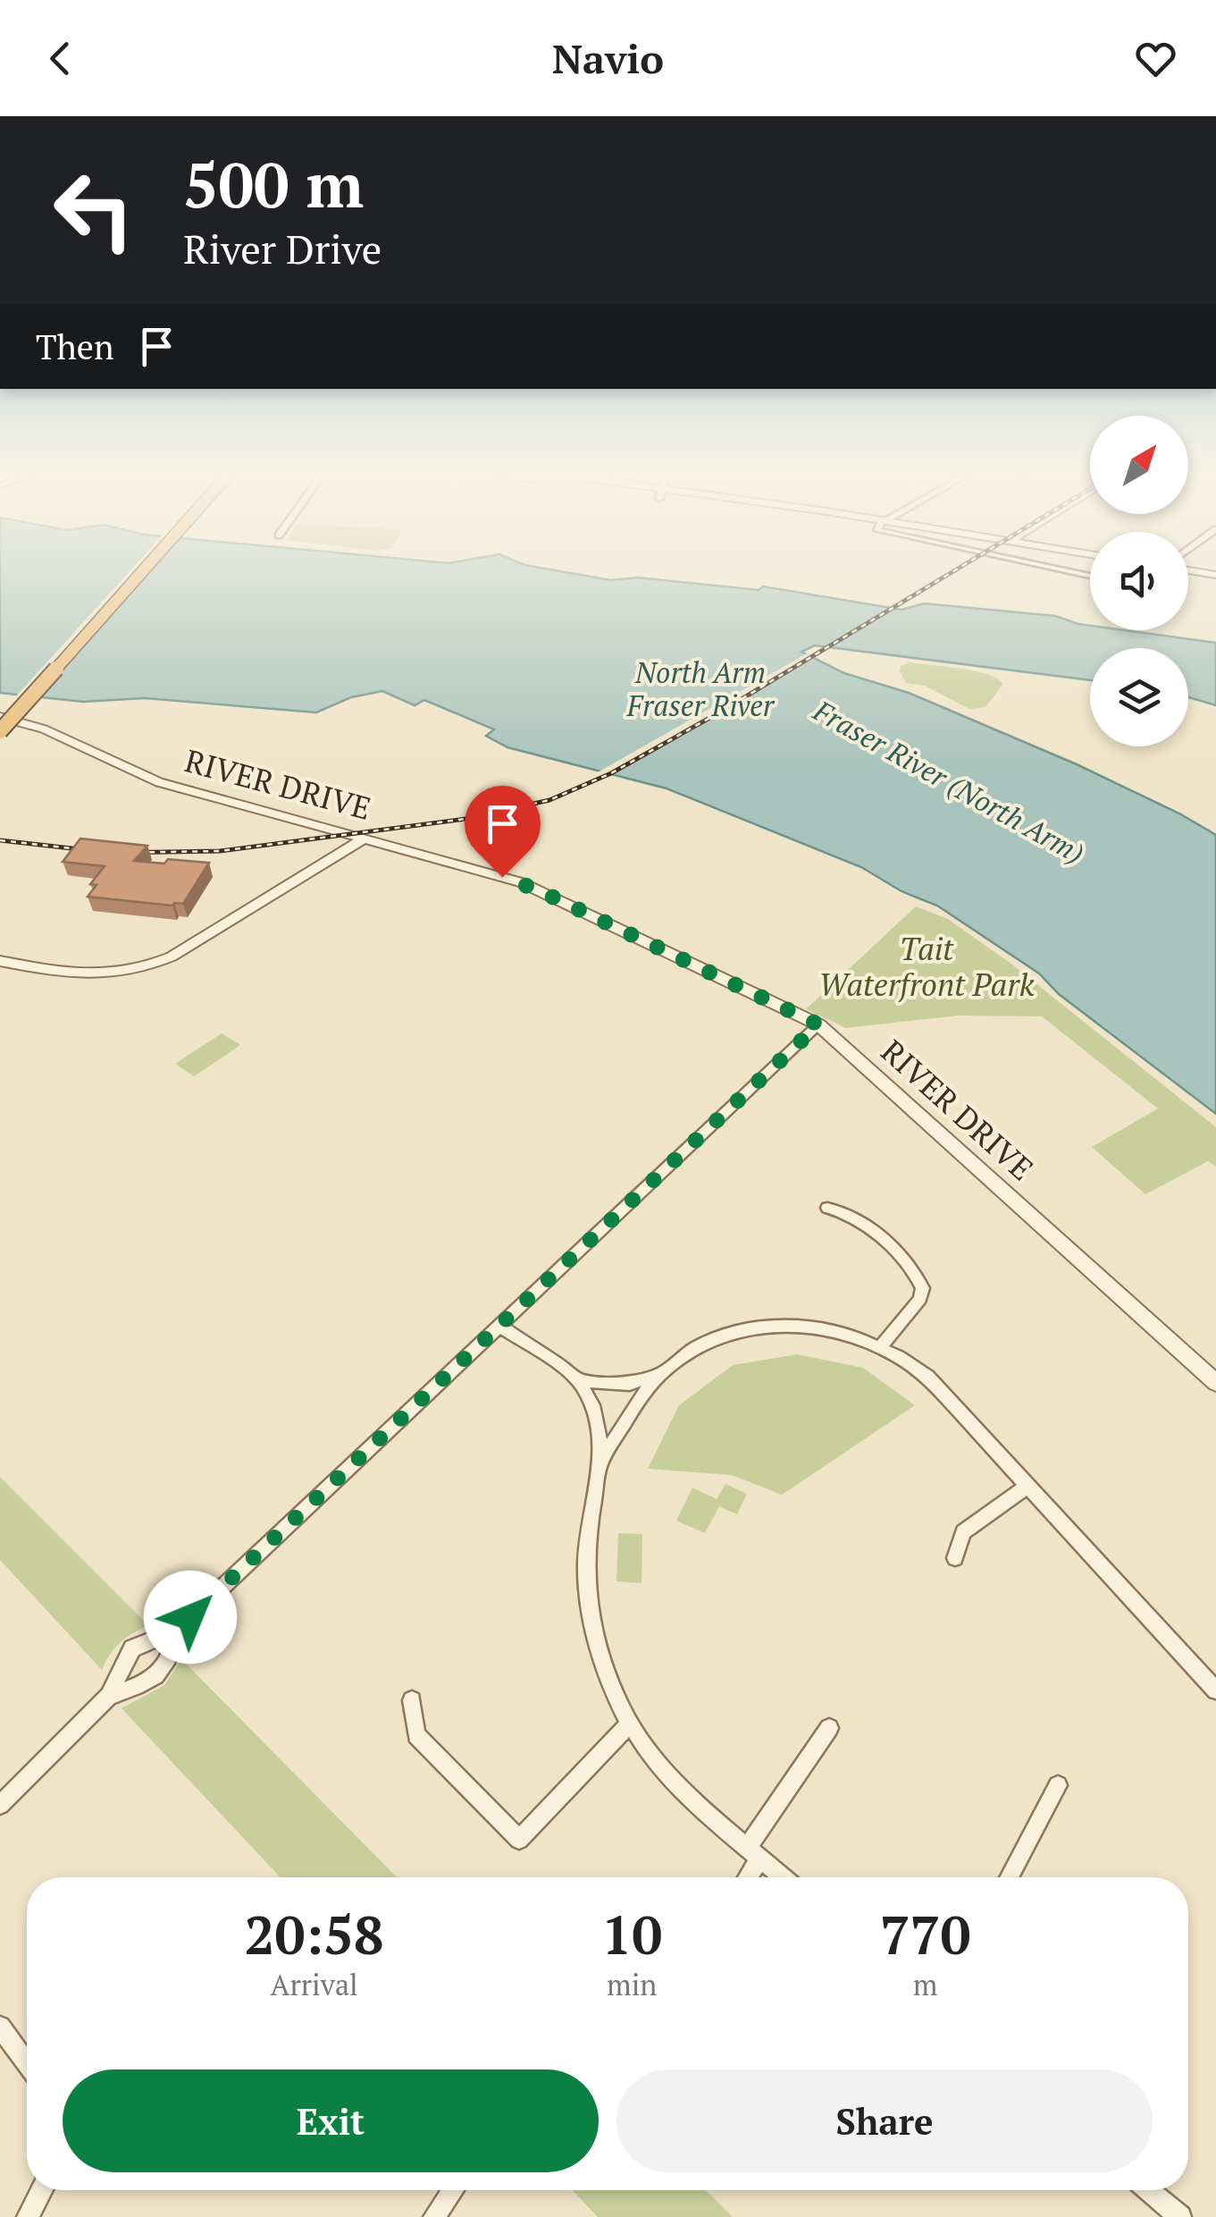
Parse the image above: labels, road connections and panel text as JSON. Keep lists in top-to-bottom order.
{
  "streets": {
    "street": ["RIVER DRIVE"]
  },
  "water": ["North Arm Fraser River", "Fraser River (North Arm)"],
  "parks": ["Tait Waterfront Park"],
  "north": "top right",
  "page": {
    "header": "Navio",
    "turn": ["500 m", "River Drive"],
    "then": "Then",
    "eta": [
      "20:58",
      "Arrival",
      "10",
      "min",
      "770",
      "m"
    ],
    "buttons": ["Exit", "Share"]
  }
}
